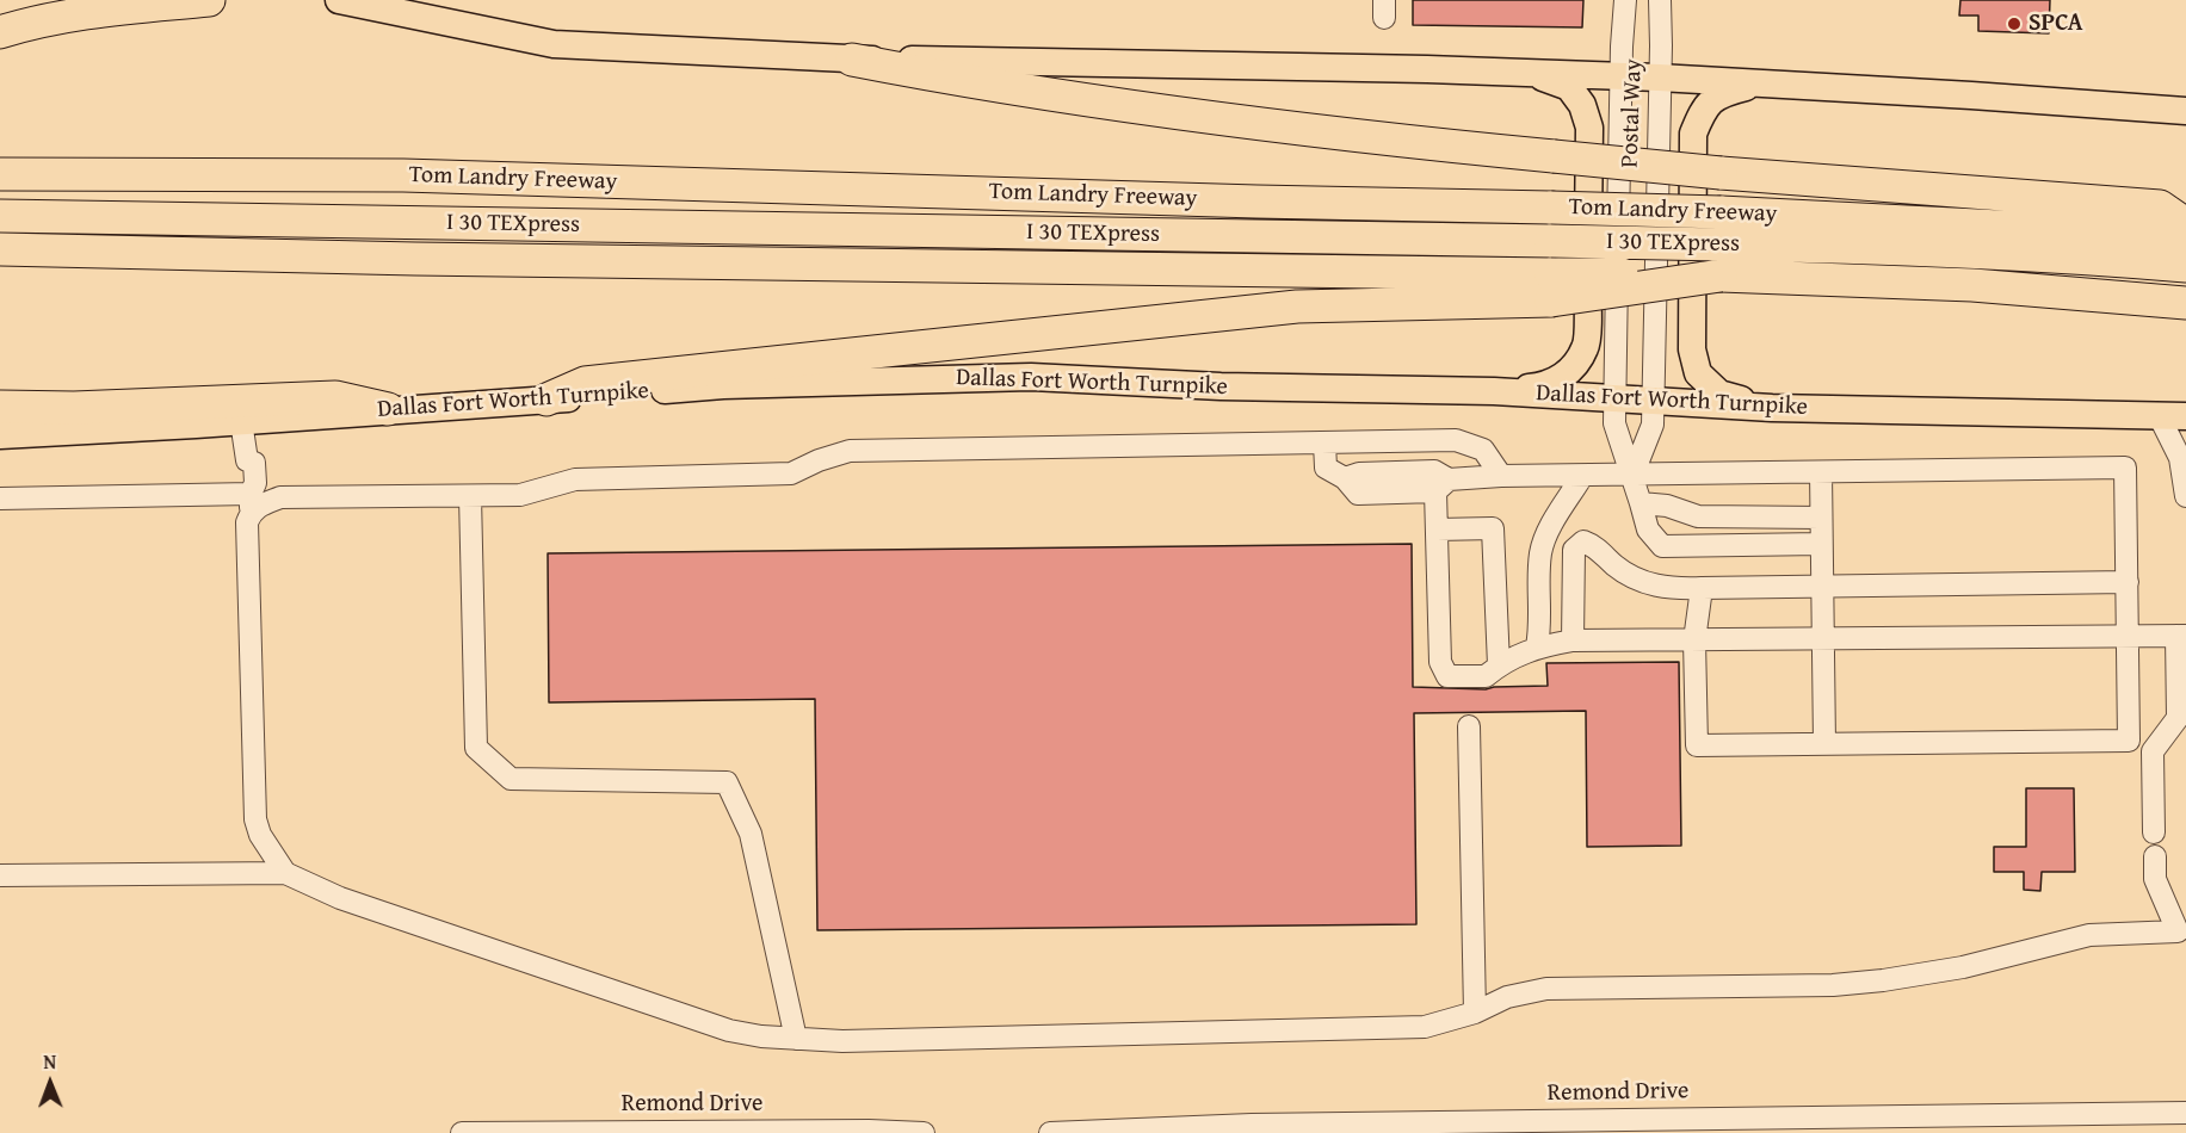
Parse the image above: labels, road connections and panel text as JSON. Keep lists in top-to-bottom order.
{
  "streets": {
    "highway": ["Tom Landry Freeway", "I 30 TEXpress"],
    "main road": ["Dallas Fort Worth Turnpike"],
    "street": ["Postal Way", "Remond Drive"]
  },
  "crossings": [
    ["Postal Way", "Dallas Fort Worth Turnpike"]
  ],
  "places": ["SPCA"],
  "north": "top"
}
